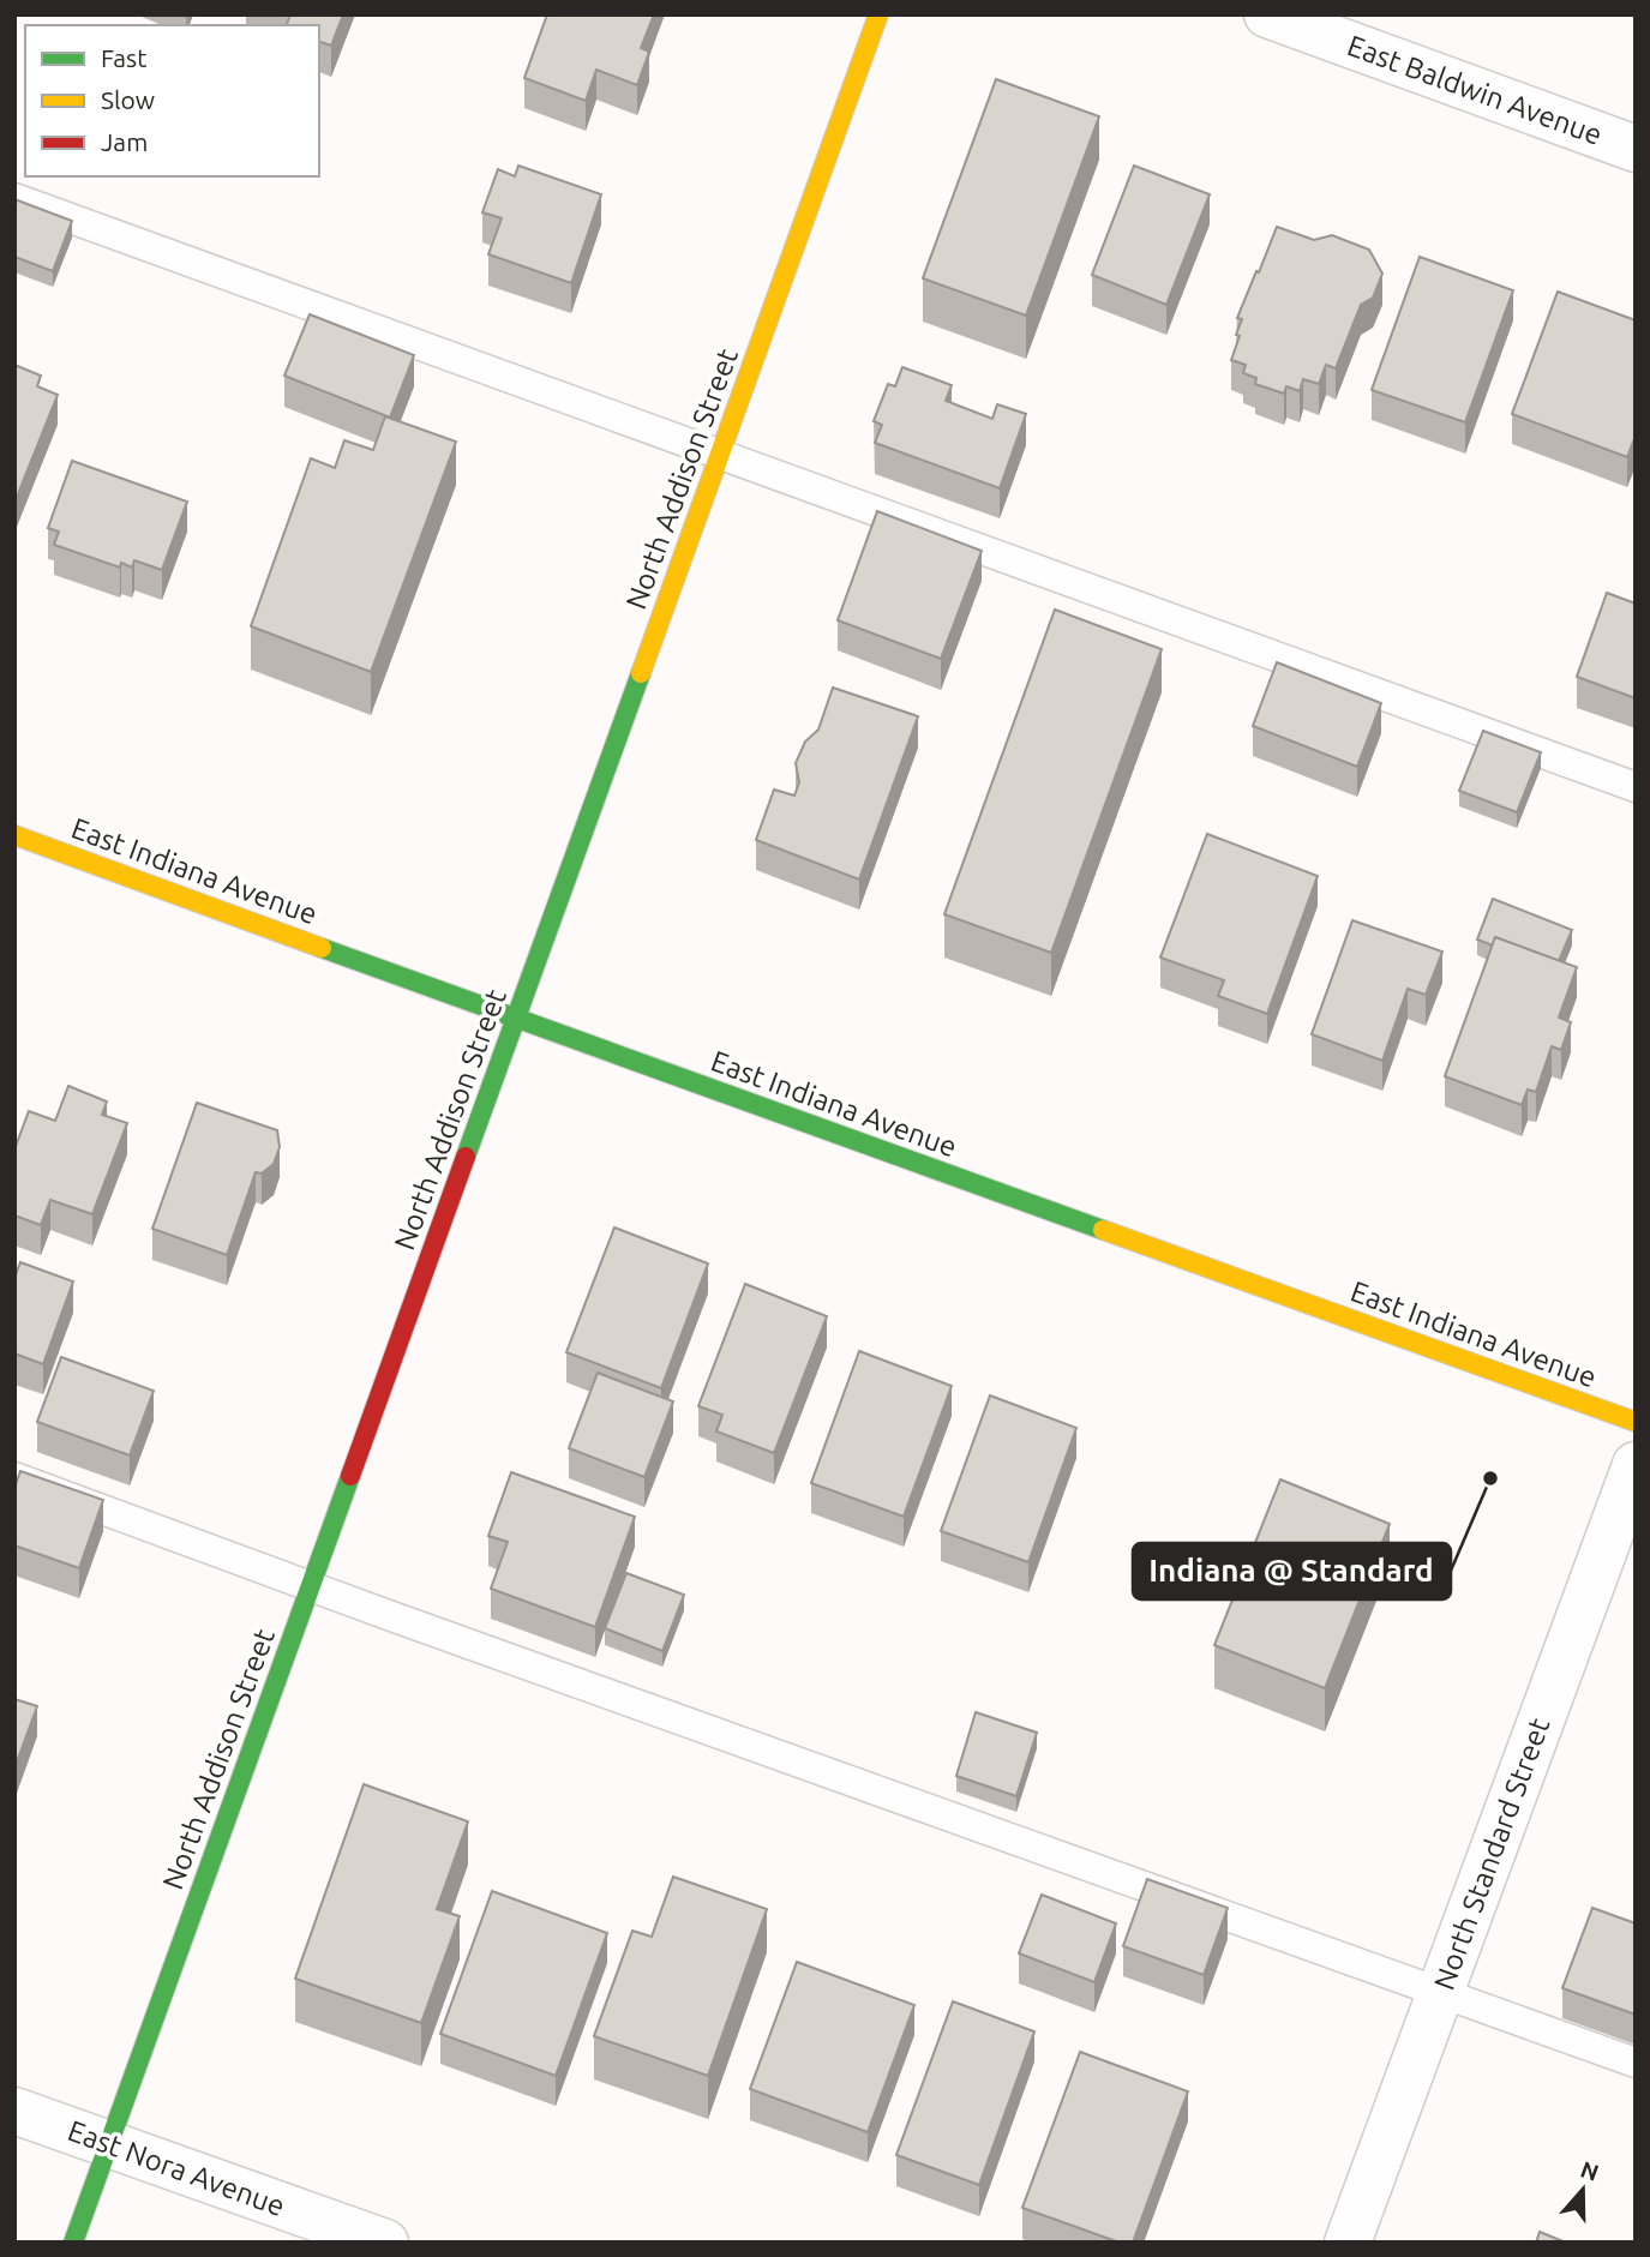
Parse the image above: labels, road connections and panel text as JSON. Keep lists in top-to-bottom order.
{
  "streets": {
    "street": [
      "East Baldwin Avenue",
      "North Addison Street",
      "East Indiana Avenue",
      "North Standard Street",
      "East Nora Avenue"
    ]
  },
  "crossings": [
    ["North Addison Street", "East Indiana Avenue"],
    ["North Addison Street", "East Nora Avenue"]
  ],
  "places": ["Indiana @ Standard"],
  "legend": ["Fast", "Slow", "Jam"],
  "north": "top"
}
